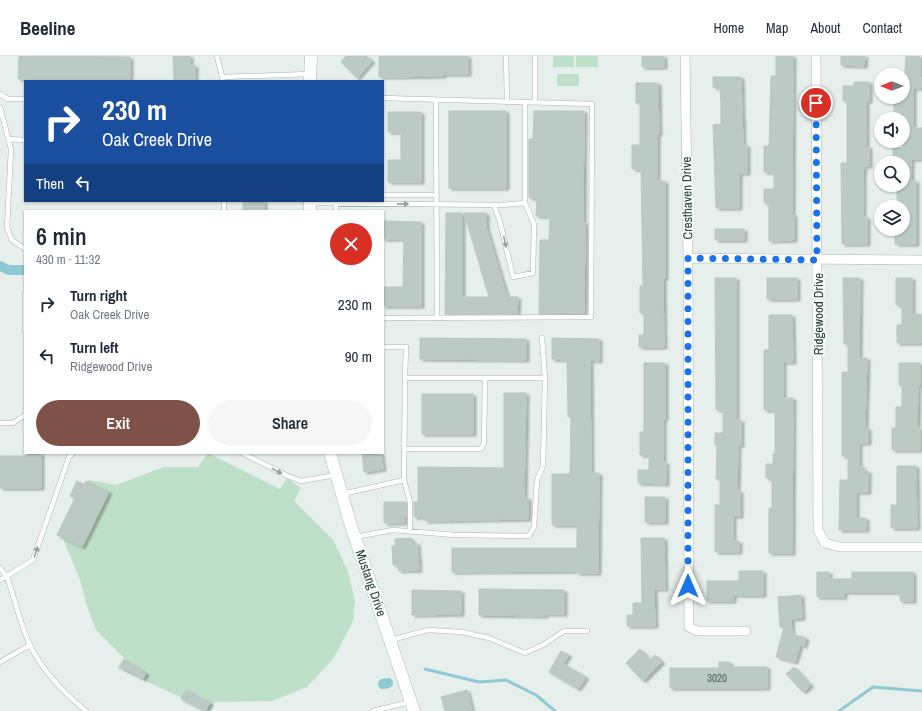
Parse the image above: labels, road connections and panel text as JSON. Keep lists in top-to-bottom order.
{
  "streets": {
    "main road": ["Mustang Drive"],
    "street": ["Cresthaven Drive", "Ridgewood Drive"]
  },
  "house_numbers": ["3020"],
  "north": "left",
  "page": {
    "header": "Beeline",
    "nav": [
      "Home",
      "Map",
      "About",
      "Contact"
    ],
    "turn": ["230 m", "Oak Creek Drive"],
    "then": "Then",
    "heading": ["6 min", "430 m · 11:32"],
    "list": [
      {
        "name": "Turn right",
        "note": "Oak Creek Drive",
        "value": "230 m"
      },
      {
        "name": "Turn left",
        "note": "Ridgewood Drive",
        "value": "90 m"
      }
    ],
    "buttons": ["Exit", "Share"]
  }
}
